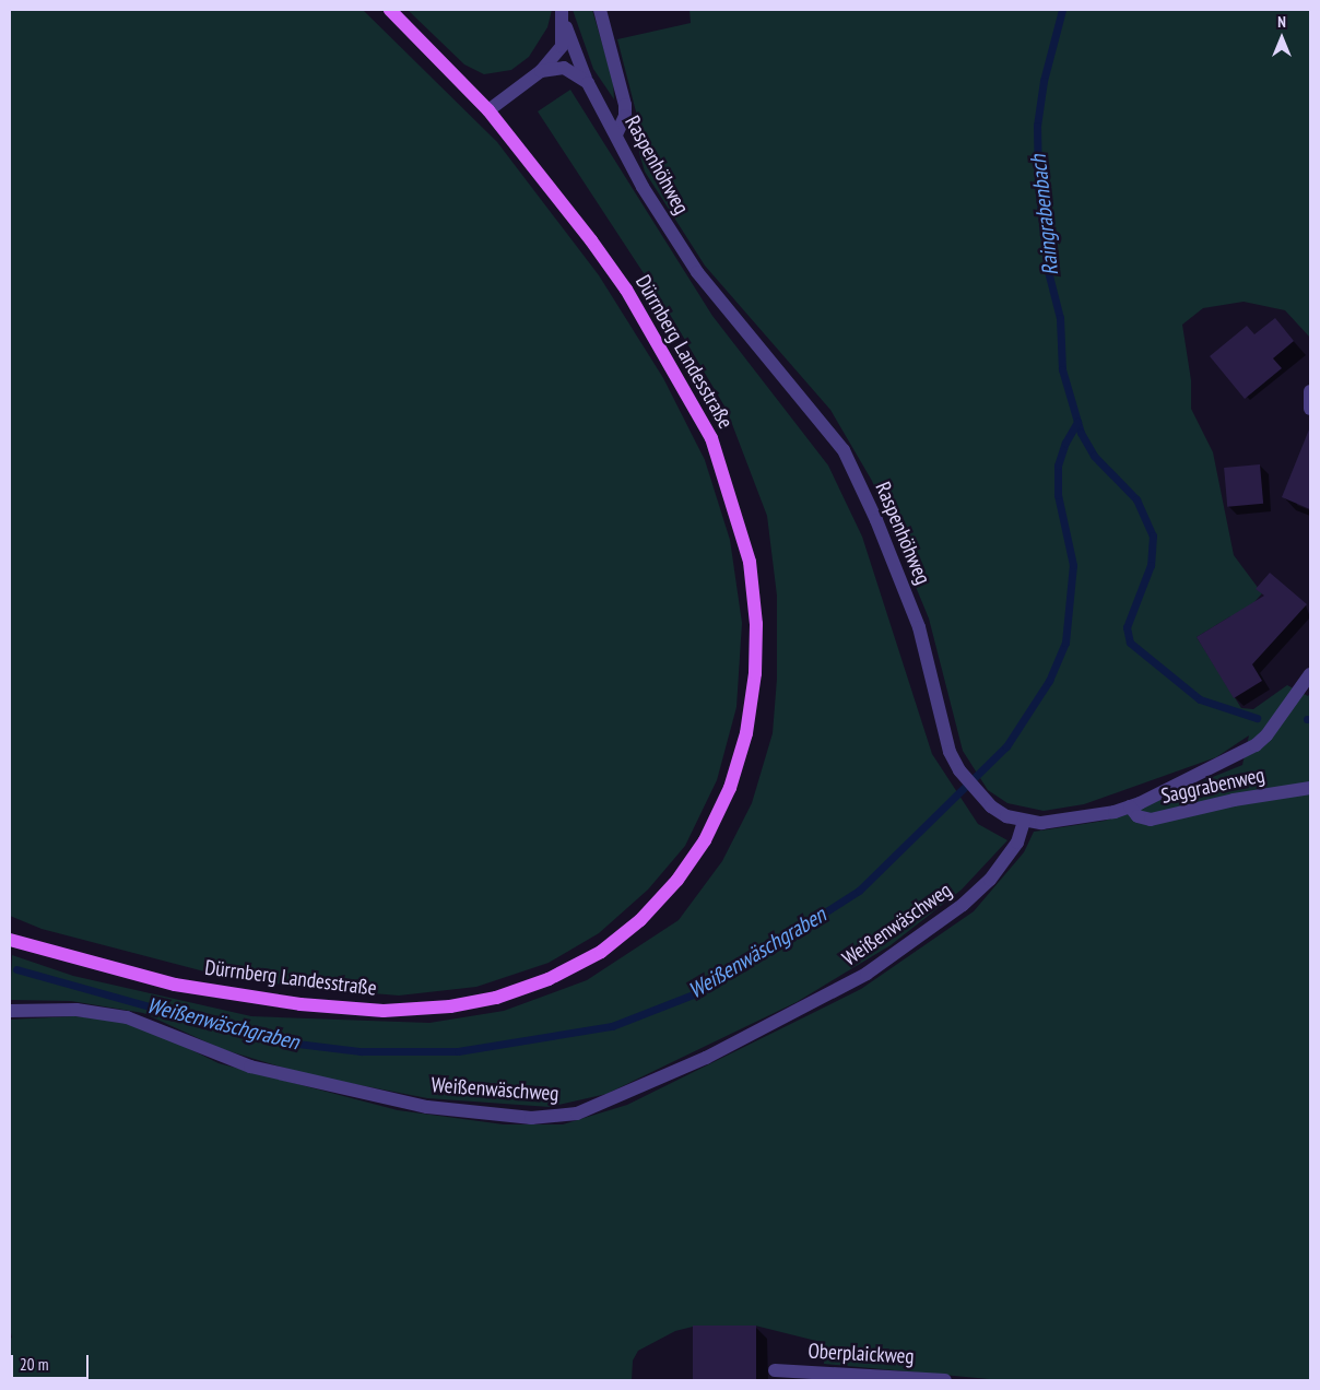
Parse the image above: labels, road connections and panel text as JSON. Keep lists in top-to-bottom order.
{
  "streets": {
    "main road": ["Dürrnberg Landesstraße"],
    "street": [
      "Raspenhöhweg",
      "Saggrabenweg",
      "Weißenwäschweg",
      "Oberplaickweg"
    ]
  },
  "crossings": [
    ["Raspenhöhweg", "Saggrabenweg"],
    ["Raspenhöhweg", "Weißenwäschweg"]
  ],
  "water": ["Raingrabenbach", "Weißenwäschgraben"],
  "scale_bar": "20 m",
  "north": "top"
}
